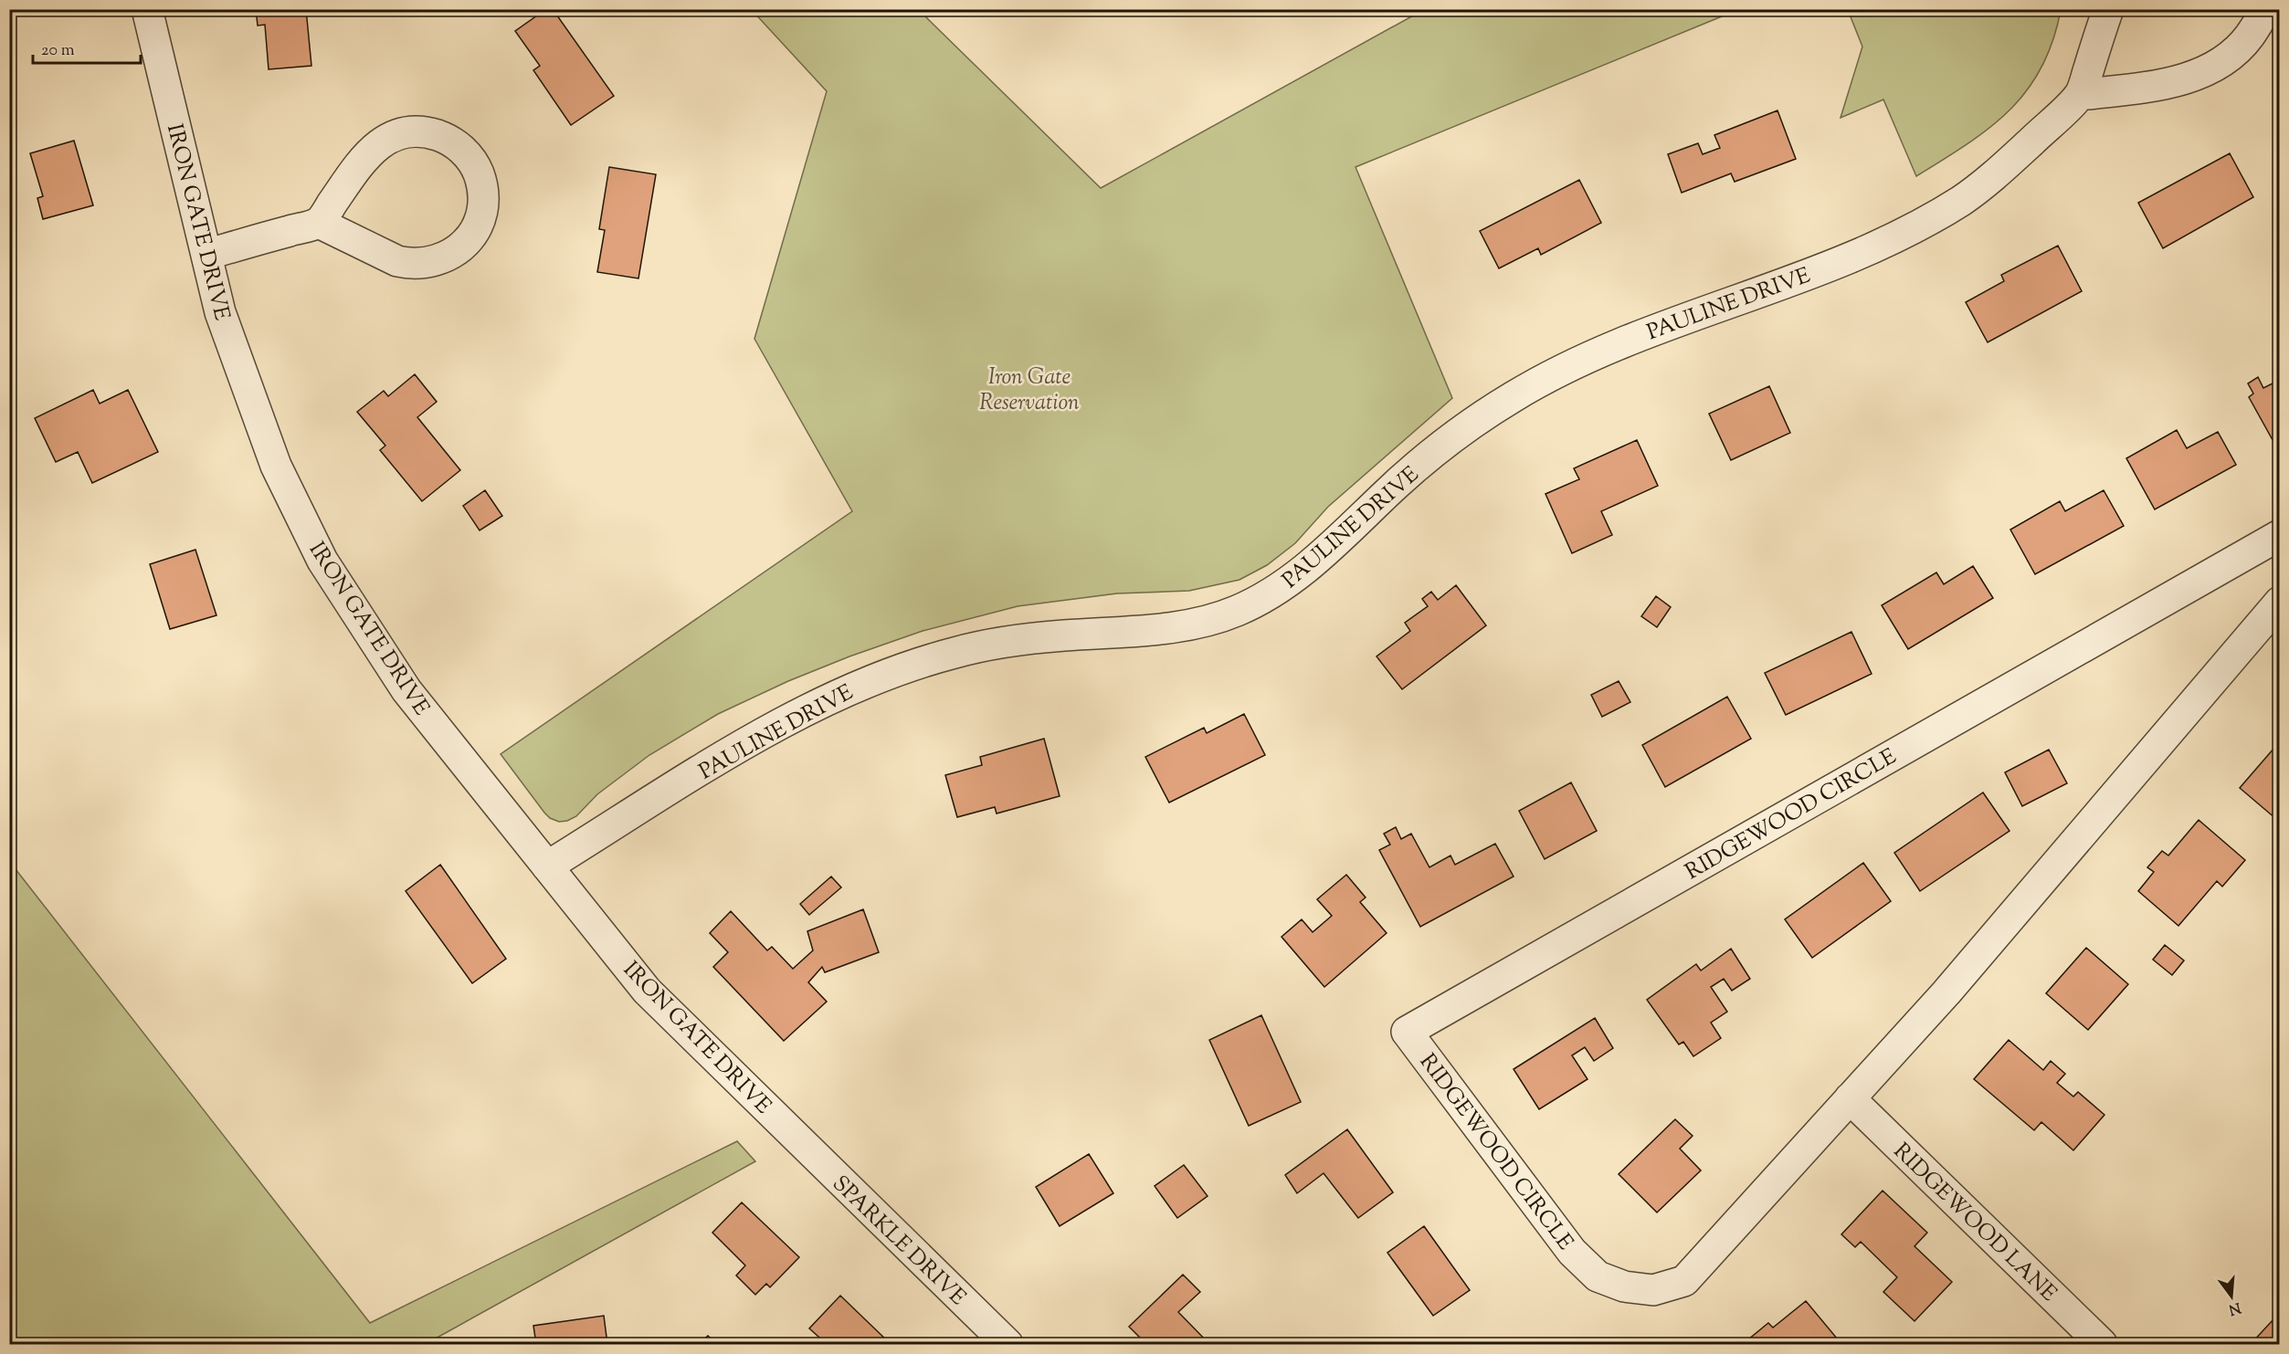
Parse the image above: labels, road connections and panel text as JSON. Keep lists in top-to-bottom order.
{
  "streets": {
    "street": [
      "IRON GATE DRIVE",
      "PAULINE DRIVE",
      "RIDGEWOOD CIRCLE",
      "RIDGEWOOD LANE",
      "SPARKLE DRIVE"
    ]
  },
  "crossings": [
    ["IRON GATE DRIVE", "PAULINE DRIVE"],
    ["IRON GATE DRIVE", "SPARKLE DRIVE"],
    ["RIDGEWOOD CIRCLE", "RIDGEWOOD LANE"]
  ],
  "parks": ["Iron Gate Reservation"],
  "scale_bar": "20 m",
  "north": "bottom"
}
